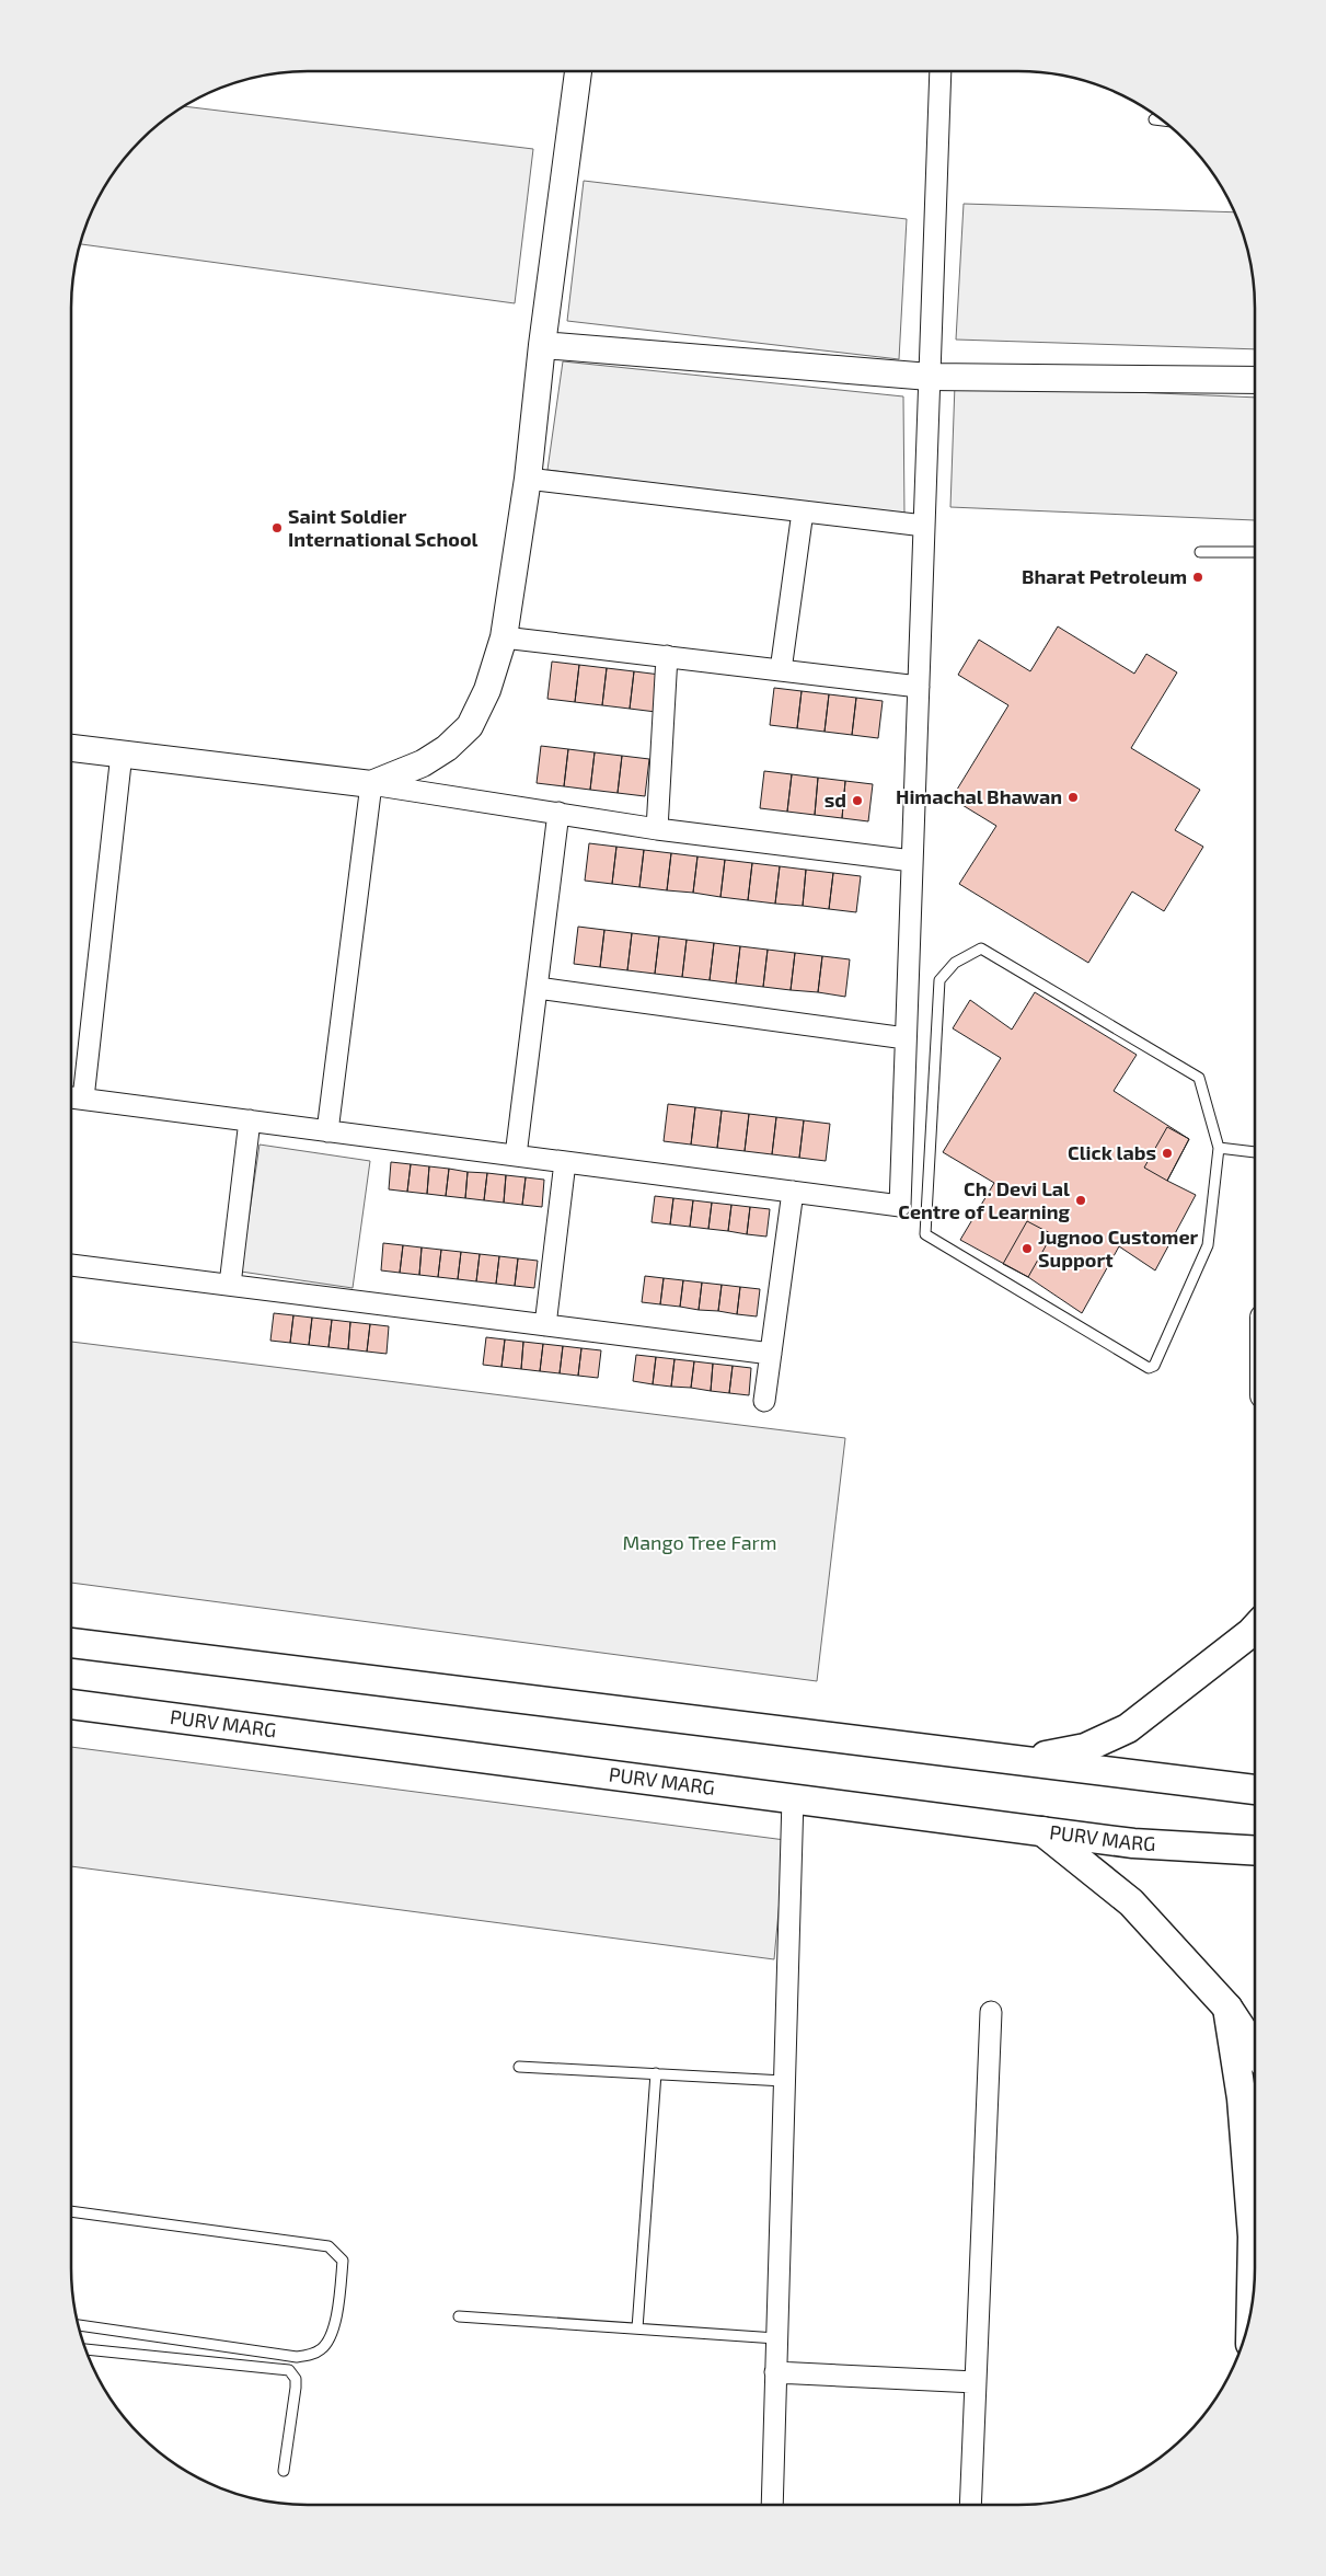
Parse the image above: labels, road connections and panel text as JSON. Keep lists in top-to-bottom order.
{
  "streets": {
    "main road": ["PURV MARG"]
  },
  "parks": ["Mango Tree Farm"],
  "places": [
    "Saint Soldier International School",
    "Bharat Petroleum",
    "Himachal Bhawan",
    "sd",
    "Click labs",
    "Ch. Devi Lal Centre of Learning",
    "Jugnoo Customer Support"
  ]
}
